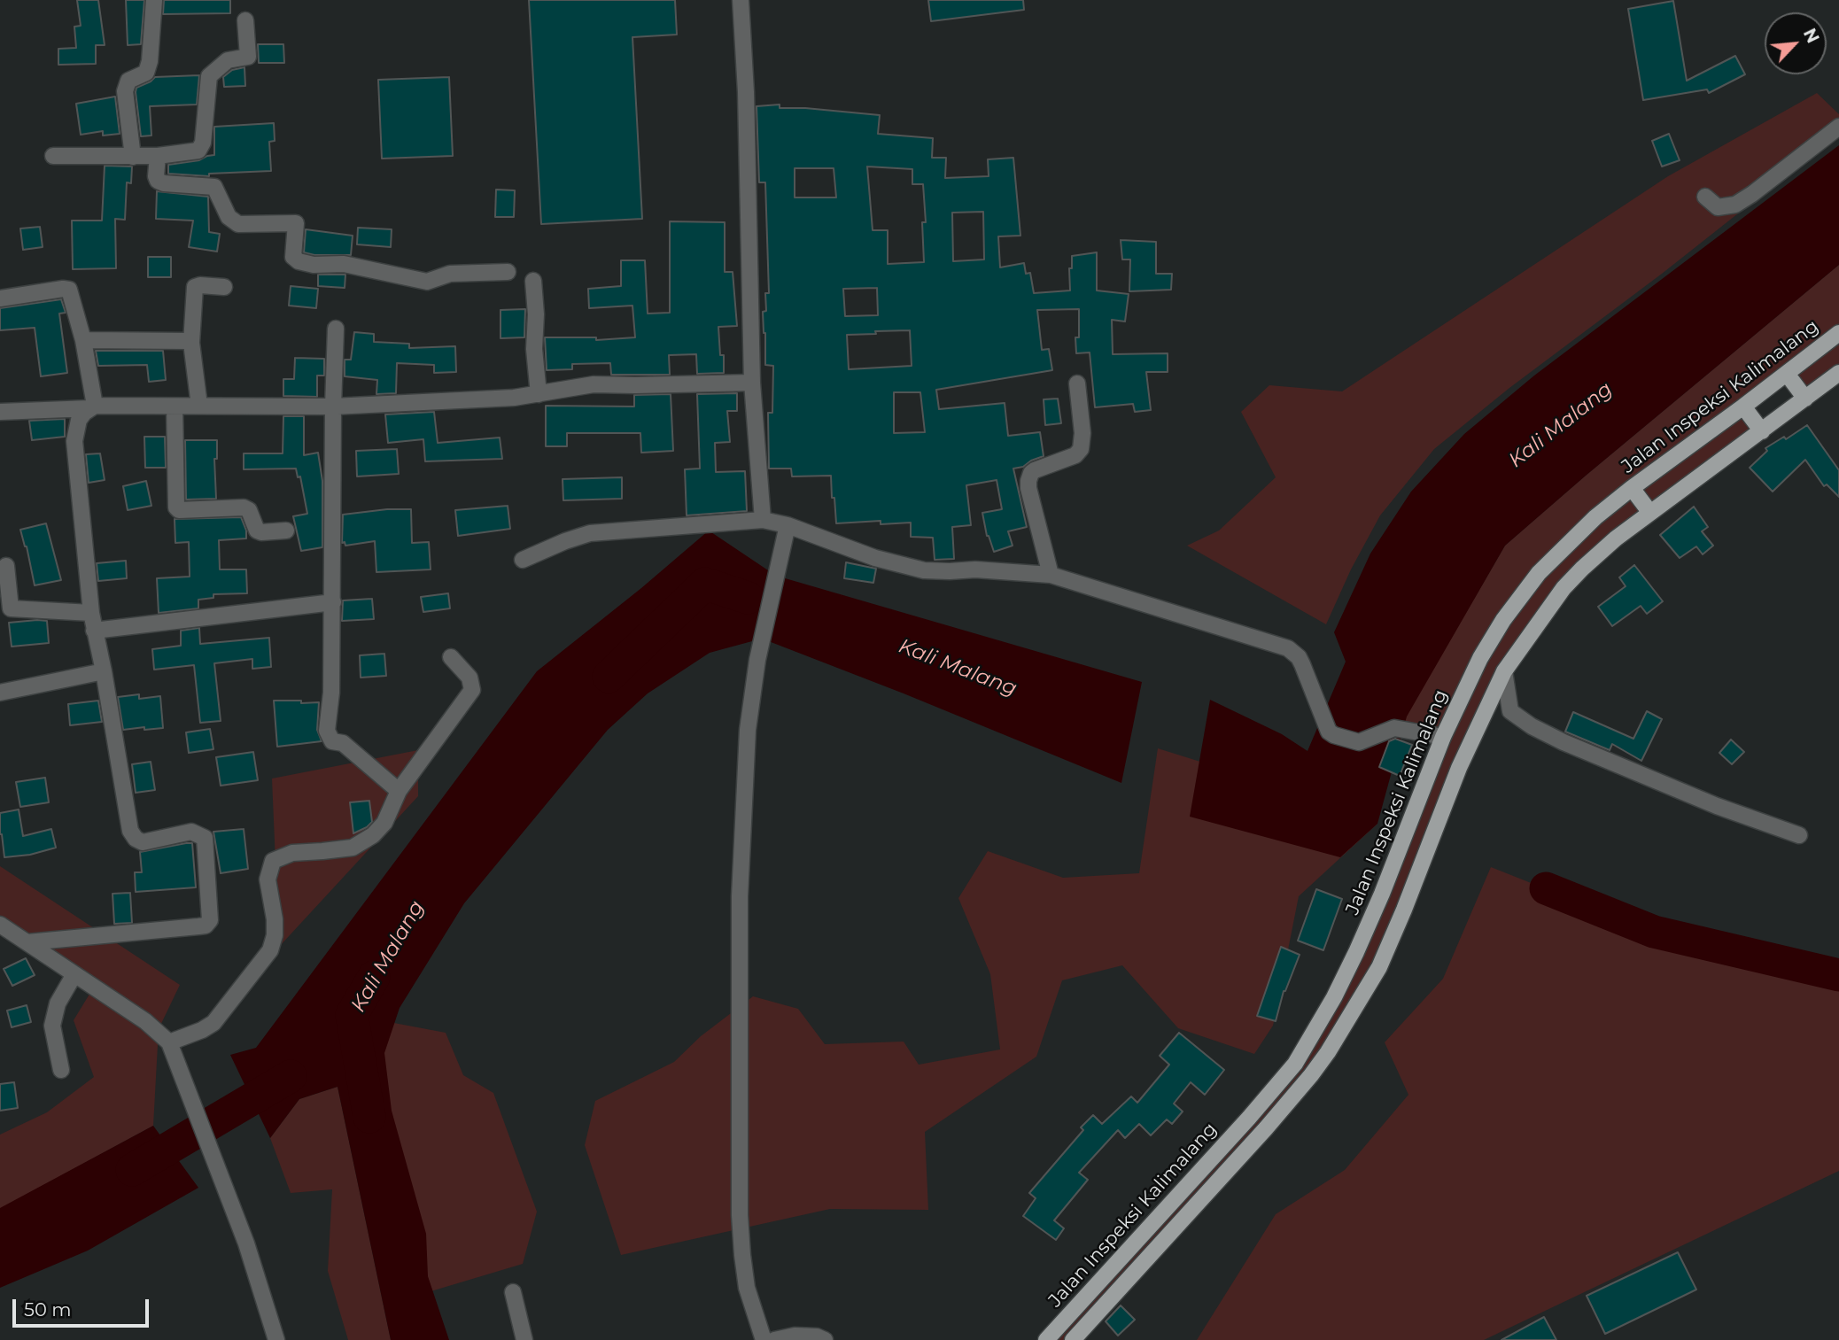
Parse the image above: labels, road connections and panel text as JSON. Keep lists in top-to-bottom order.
{
  "streets": {
    "main road": ["Jalan Inspeksi Kalimalang"]
  },
  "water": ["Kali Malang"],
  "scale_bar": "50 m",
  "north": "top right"
}
